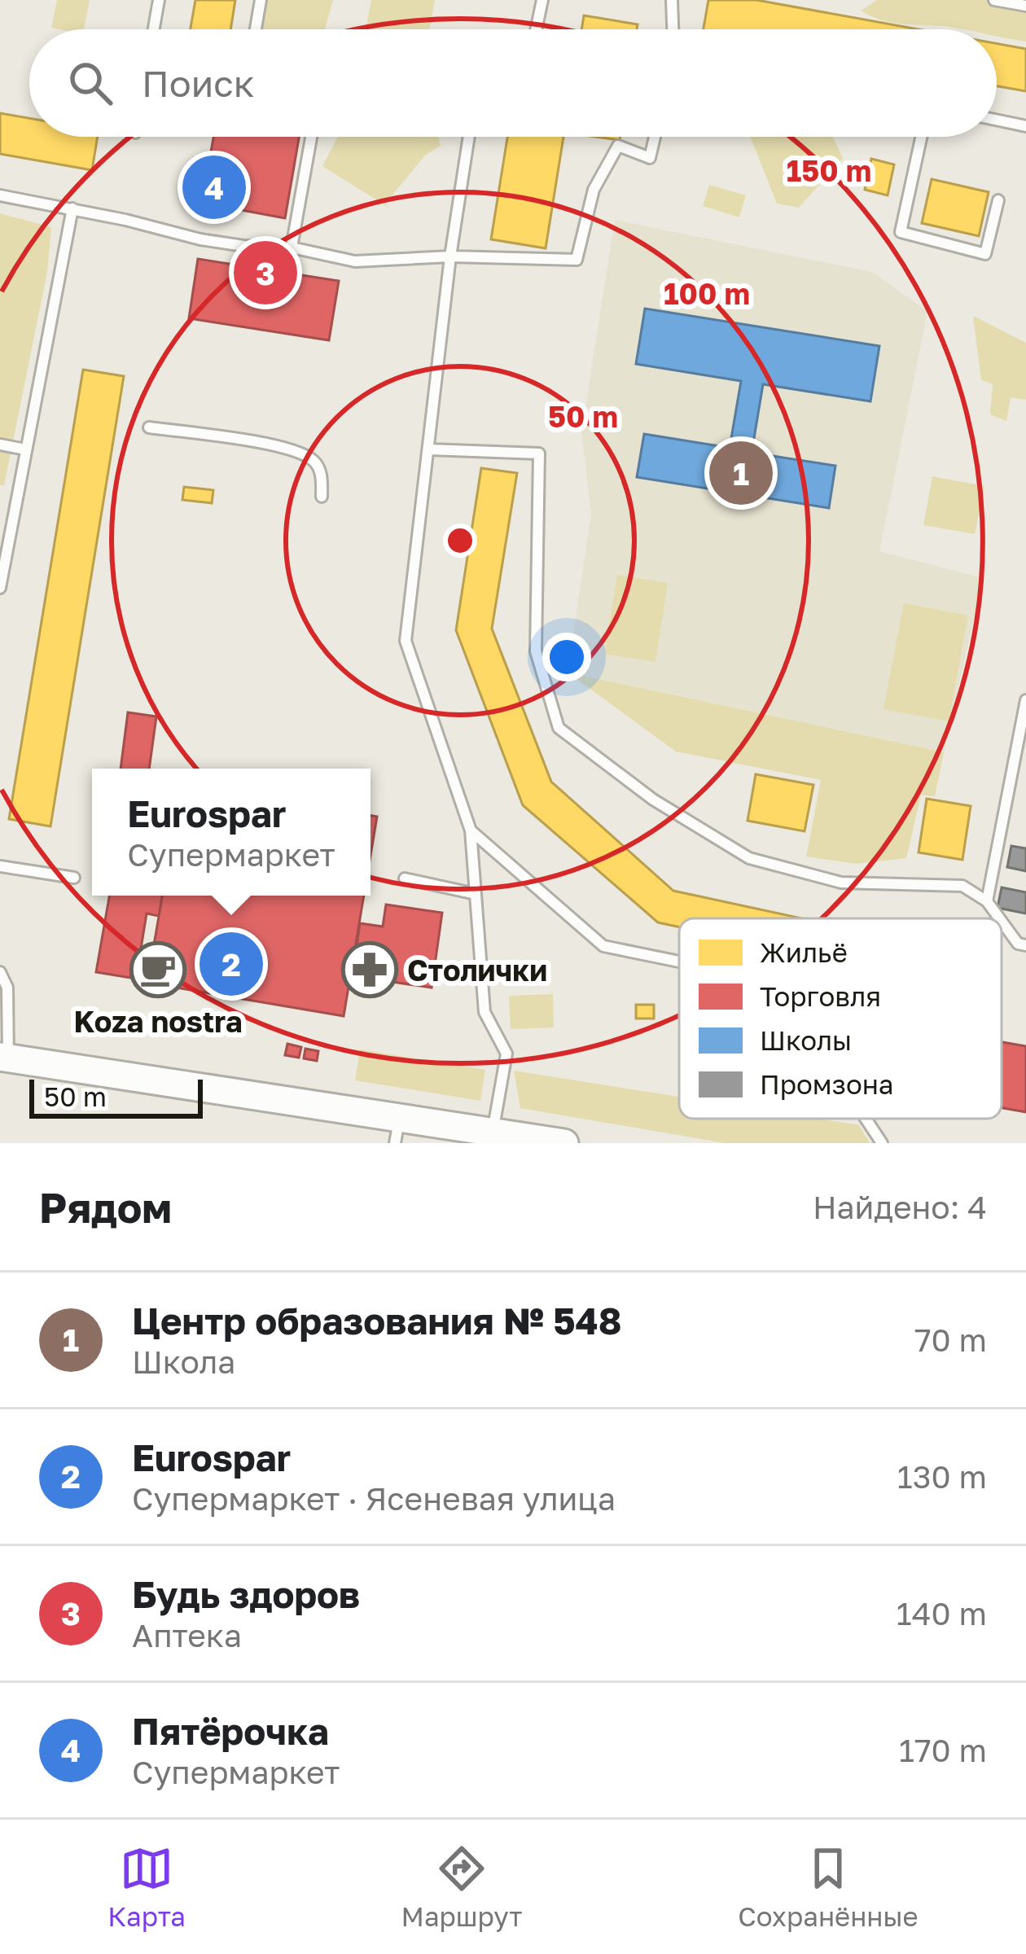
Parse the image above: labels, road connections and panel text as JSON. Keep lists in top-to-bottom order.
{
  "places": {
    "cafe": ["Koza nostra"],
    "pharmacy": ["Столички"]
  },
  "legend": [
    "Жильё",
    "Торговля",
    "Школы",
    "Промзона"
  ],
  "scale_bar": "50 m",
  "page": {
    "search": "Поиск",
    "pins": [
      "4",
      "3",
      "1",
      "2"
    ],
    "popup": ["Eurospar", "Супермаркет"],
    "scale": "50 m",
    "heading": ["Рядом", "Найдено: 4"],
    "list": [
      {
        "mark": "1",
        "name": "Центр образования № 548",
        "note": "Школа",
        "value": "70 m"
      },
      {
        "mark": "2",
        "name": "Eurospar",
        "note": "Супермаркет · Ясеневая улица",
        "value": "130 m"
      },
      {
        "mark": "3",
        "name": "Будь здоров",
        "note": "Аптека",
        "value": "140 m"
      },
      {
        "mark": "4",
        "name": "Пятёрочка",
        "note": "Супермаркет",
        "value": "170 m"
      }
    ],
    "nav": ["Карта", "Маршрут", "Сохранённые"]
  },
  "rings": ["150 m", "100 m", "50 m"]
}
